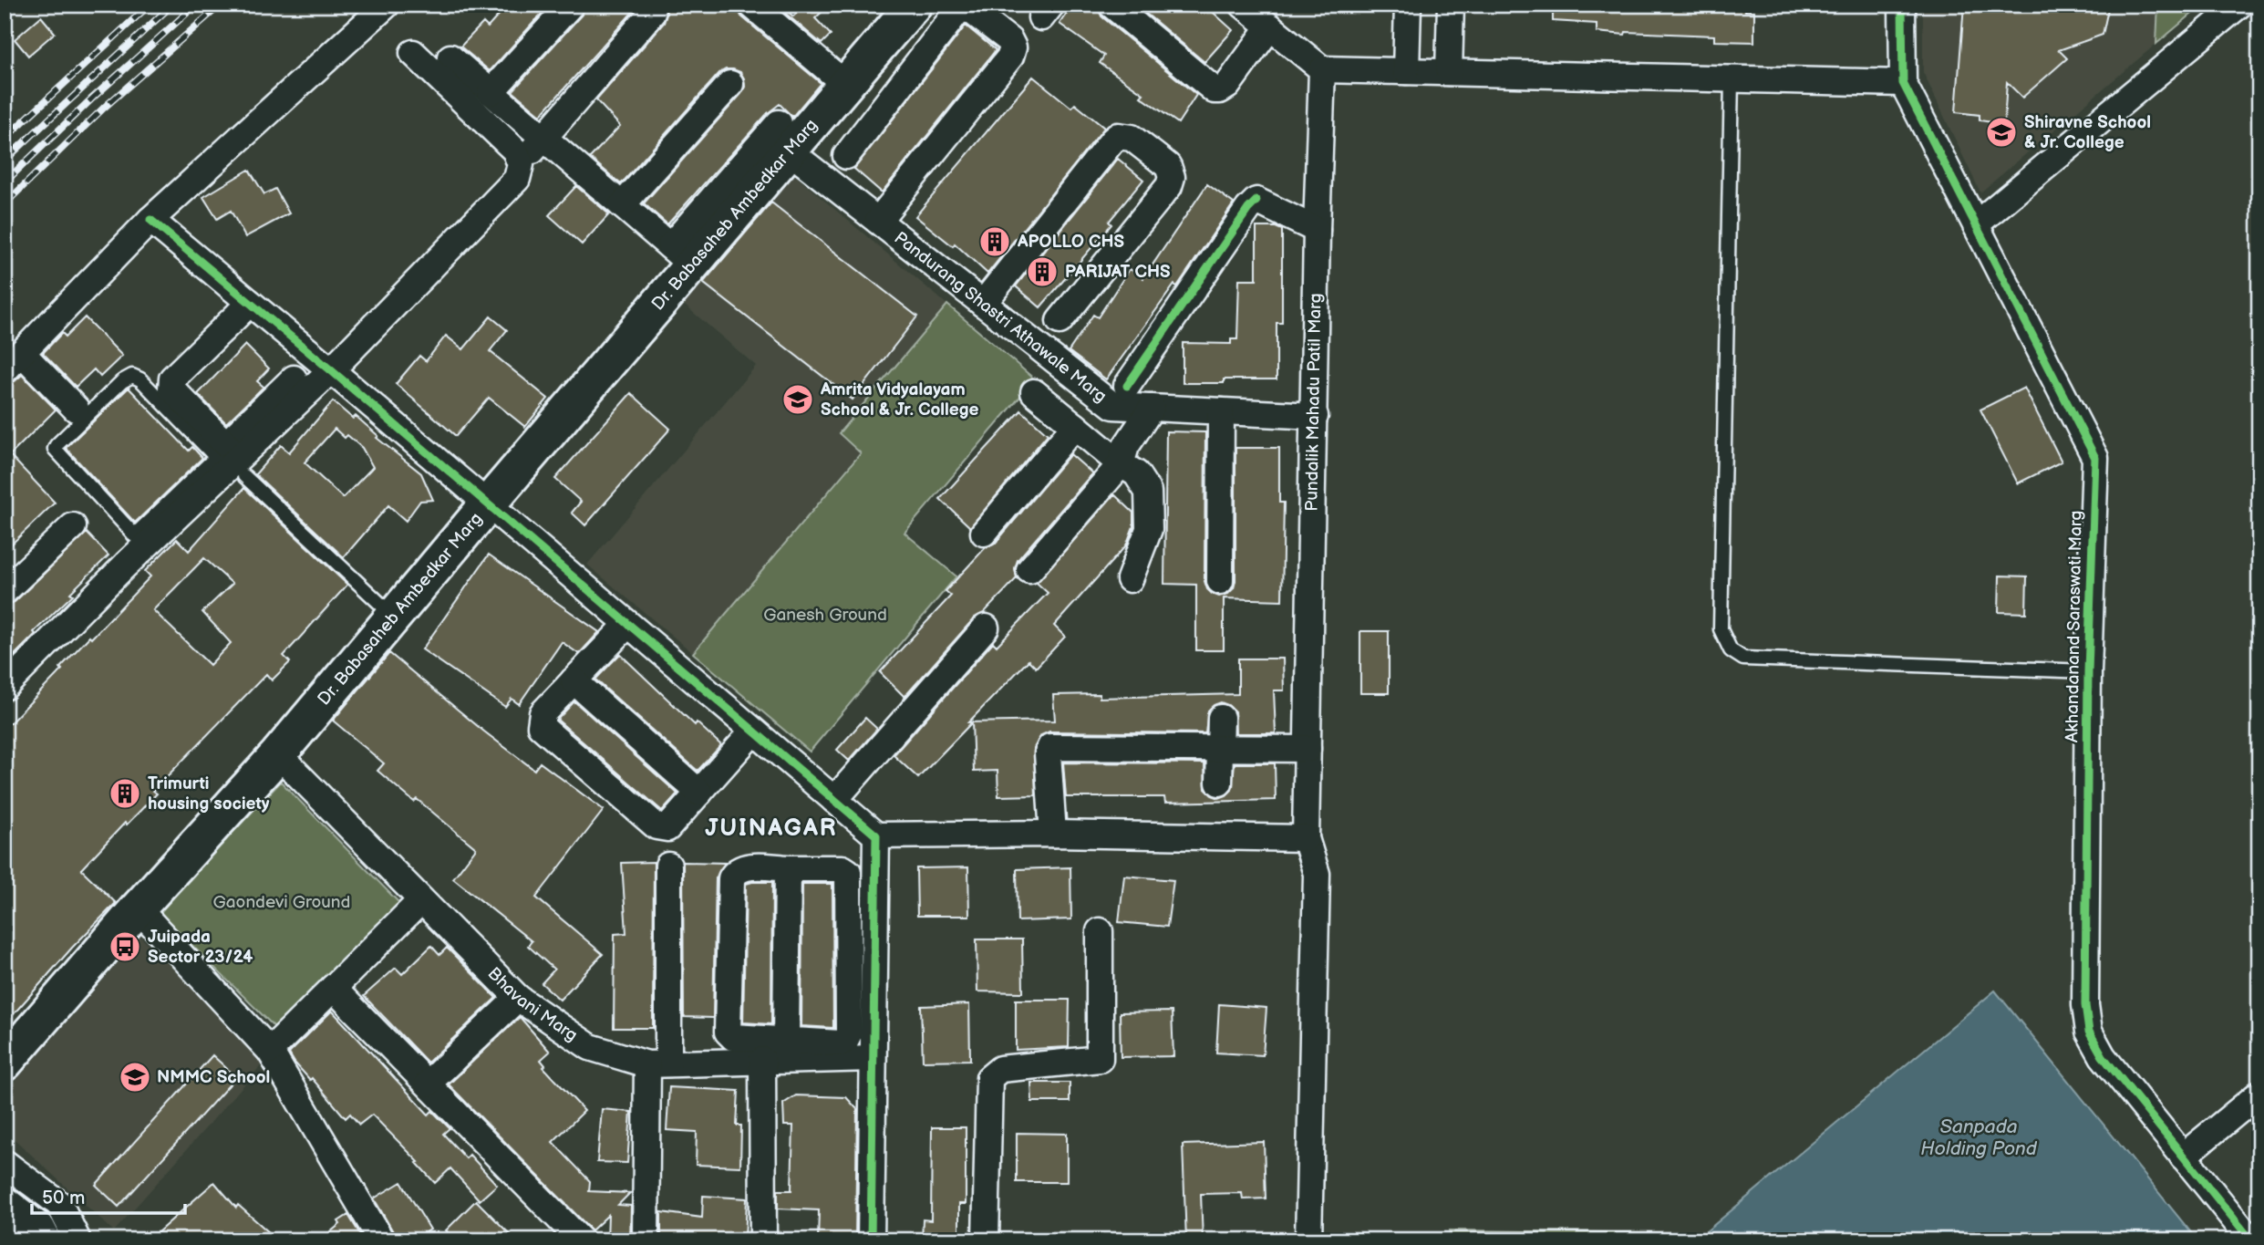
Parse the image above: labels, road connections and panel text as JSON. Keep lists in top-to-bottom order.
{
  "streets": {
    "main road": ["Dr. Babasaheb Ambedkar Marg"],
    "street": [
      "Pandurang Shastri Athawale Marg",
      "Pundalik Mahadu Patil Marg",
      "Akhandanand Saraswati Marg",
      "Bhavani Marg"
    ]
  },
  "crossings": [
    ["Dr. Babasaheb Ambedkar Marg", "Pandurang Shastri Athawale Marg"],
    ["Dr. Babasaheb Ambedkar Marg", "Bhavani Marg"],
    ["Pandurang Shastri Athawale Marg", "Pundalik Mahadu Patil Marg"]
  ],
  "districts": ["JUINAGAR"],
  "water": ["Sanpada Holding Pond"],
  "parks": ["Ganesh Ground", "Gaondevi Ground"],
  "places": {
    "school or university": ["Shiravne School & Jr. College", "Amrita Vidyalayam School & Jr. College", "NMMC School"],
    "building": ["APOLLO CHS", "PARIJAT CHS", "Trimurti housing society"],
    "bus stop": ["Juipada Sector 23/24"]
  },
  "scale_bar": "50 m"
}
